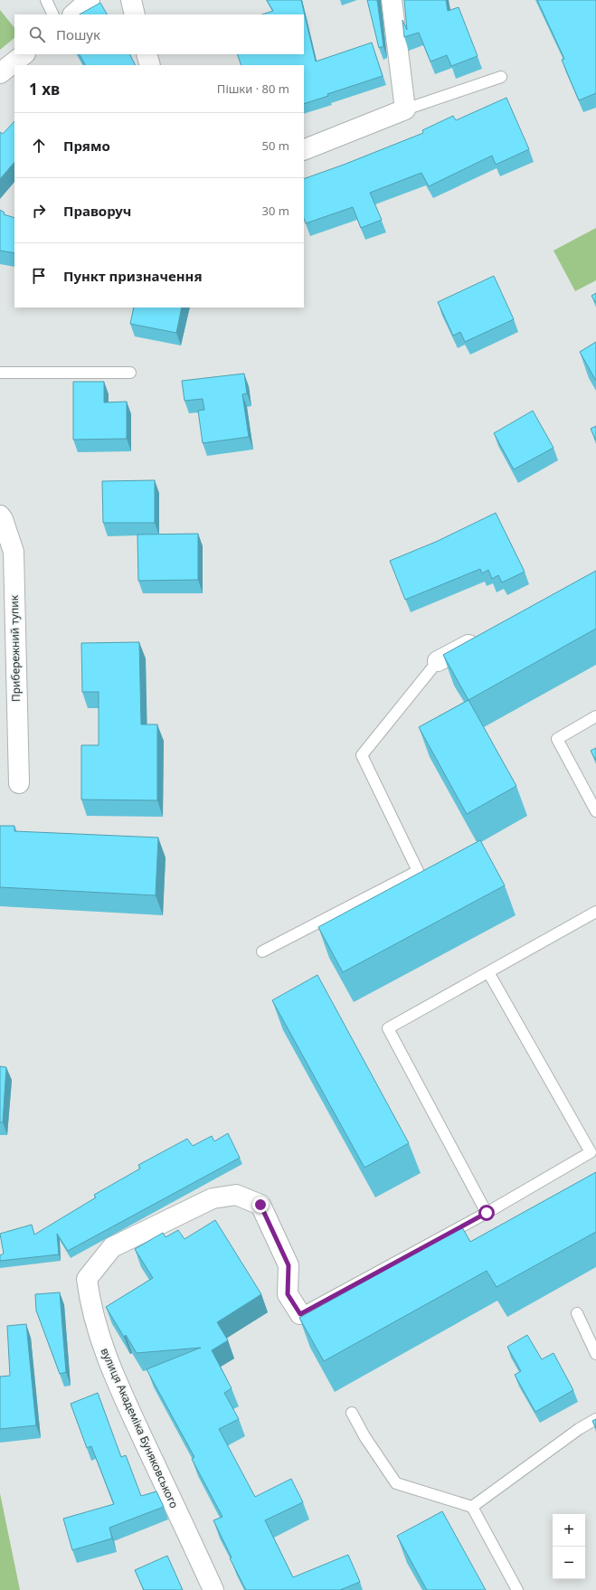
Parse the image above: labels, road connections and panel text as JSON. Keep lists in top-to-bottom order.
{
  "streets": {
    "street": ["Прибережний тупик", "вулиця Академіка Буняковського"]
  },
  "page": {
    "search": "Пошук",
    "heading": ["1 хв", "Пішки · 80 m"],
    "list": [
      ["Прямо", "50 m"],
      ["Праворуч", "30 m"],
      "Пункт призначення"
    ],
    "map_buttons": ["+", "−"]
  }
}
